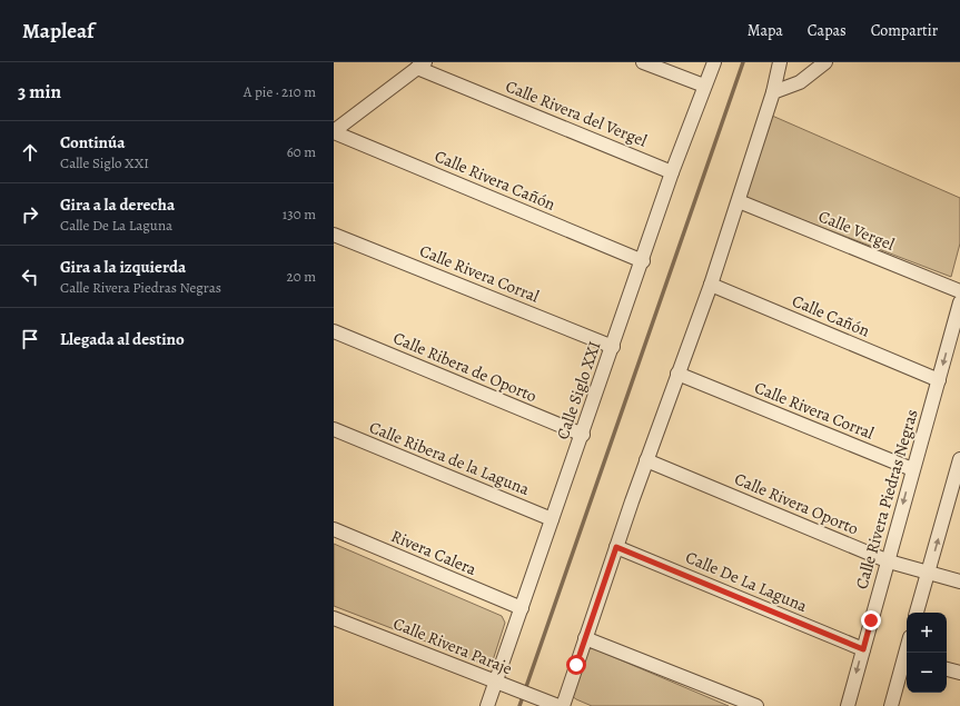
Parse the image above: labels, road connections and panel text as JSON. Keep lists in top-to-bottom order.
{
  "streets": {
    "street": [
      "Calle Rivera del Vergel",
      "Calle Rivera Cañón",
      "Calle Vergel",
      "Calle Rivera Corral",
      "Calle Cañón",
      "Calle Ribera de Oporto",
      "Calle Siglo XXI",
      "Calle Ribera de la Laguna",
      "Calle Rivera Piedras Negras",
      "Calle Rivera Oporto",
      "Rivera Calera",
      "Calle De La Laguna",
      "Calle Rivera Paraje"
    ]
  },
  "crossings": [
    ["Calle Rivera del Vergel", "Calle Siglo XXI"],
    ["Calle Rivera Cañón", "Calle Siglo XXI"],
    ["Calle Rivera Corral", "Calle Siglo XXI"],
    ["Calle Rivera Corral", "Calle Rivera Piedras Negras"],
    ["Calle Cañón", "Calle Rivera Piedras Negras"],
    ["Calle Ribera de Oporto", "Calle Siglo XXI"],
    ["Calle Siglo XXI", "Calle Ribera de la Laguna"],
    ["Calle Siglo XXI", "Rivera Calera"],
    ["Calle Siglo XXI", "Calle Rivera Paraje"],
    ["Calle Rivera Piedras Negras", "Calle Rivera Oporto"],
    ["Calle Rivera Piedras Negras", "Calle De La Laguna"]
  ],
  "page": {
    "header": "Mapleaf",
    "nav": ["Mapa", "Capas", "Compartir"],
    "heading": ["3 min", "A pie · 210 m"],
    "list": [
      ["Continúa", "Calle Siglo XXI", "60 m"],
      ["Gira a la derecha", "Calle De La Laguna", "130 m"],
      ["Gira a la izquierda", "Calle Rivera Piedras Negras", "20 m"],
      "Llegada al destino"
    ],
    "map_buttons": ["+", "−"]
  }
}
